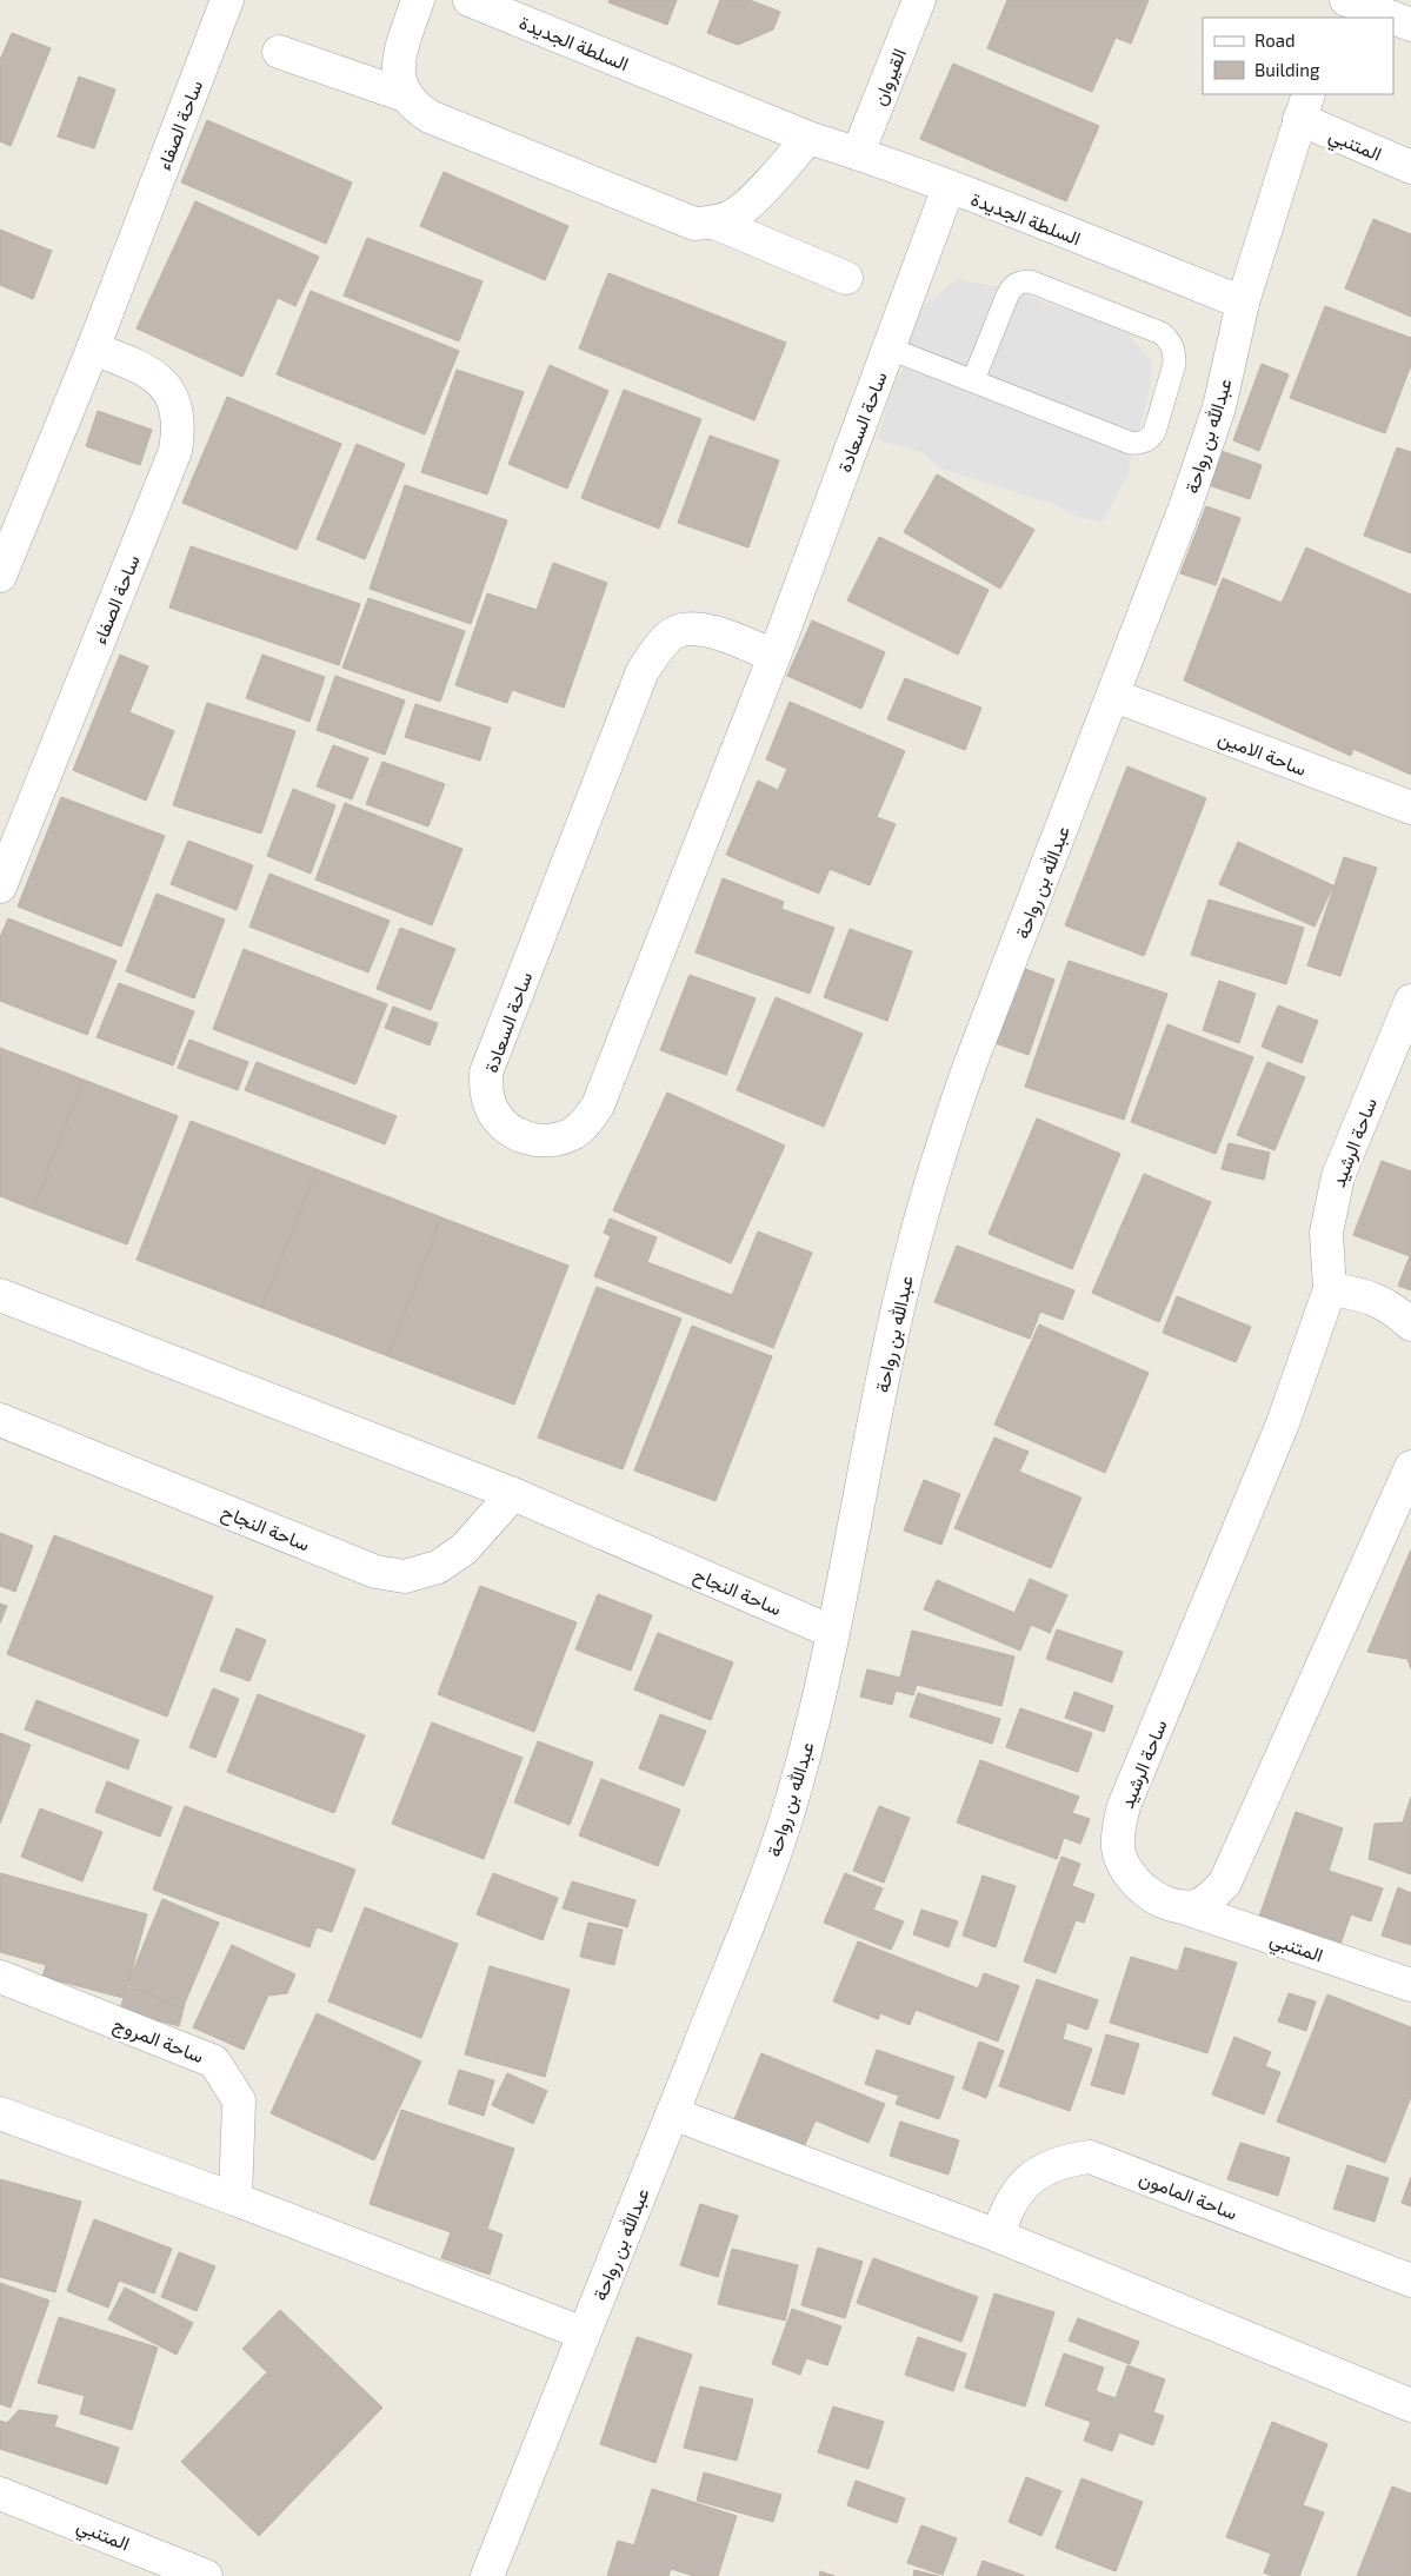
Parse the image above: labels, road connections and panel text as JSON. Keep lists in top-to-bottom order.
{
  "streets": {
    "street": [
      "السلطة الجديدة",
      "القيروان",
      "ساحة الصفاء",
      "المتنبي",
      "ساحة السعادة",
      "عبدالله بن رواحة",
      "ساحة الامين",
      "ساحة الرشيد",
      "ساحة النجاح",
      "ساحة المروج",
      "ساحة المامون"
    ]
  },
  "crossings": [
    ["السلطة الجديدة", "القيروان"],
    ["السلطة الجديدة", "ساحة السعادة"],
    ["السلطة الجديدة", "عبدالله بن رواحة"],
    ["المتنبي", "عبدالله بن رواحة"],
    ["المتنبي", "ساحة الرشيد"],
    ["عبدالله بن رواحة", "ساحة الامين"],
    ["عبدالله بن رواحة", "ساحة النجاح"]
  ],
  "legend": ["Road", "Building"]
}
